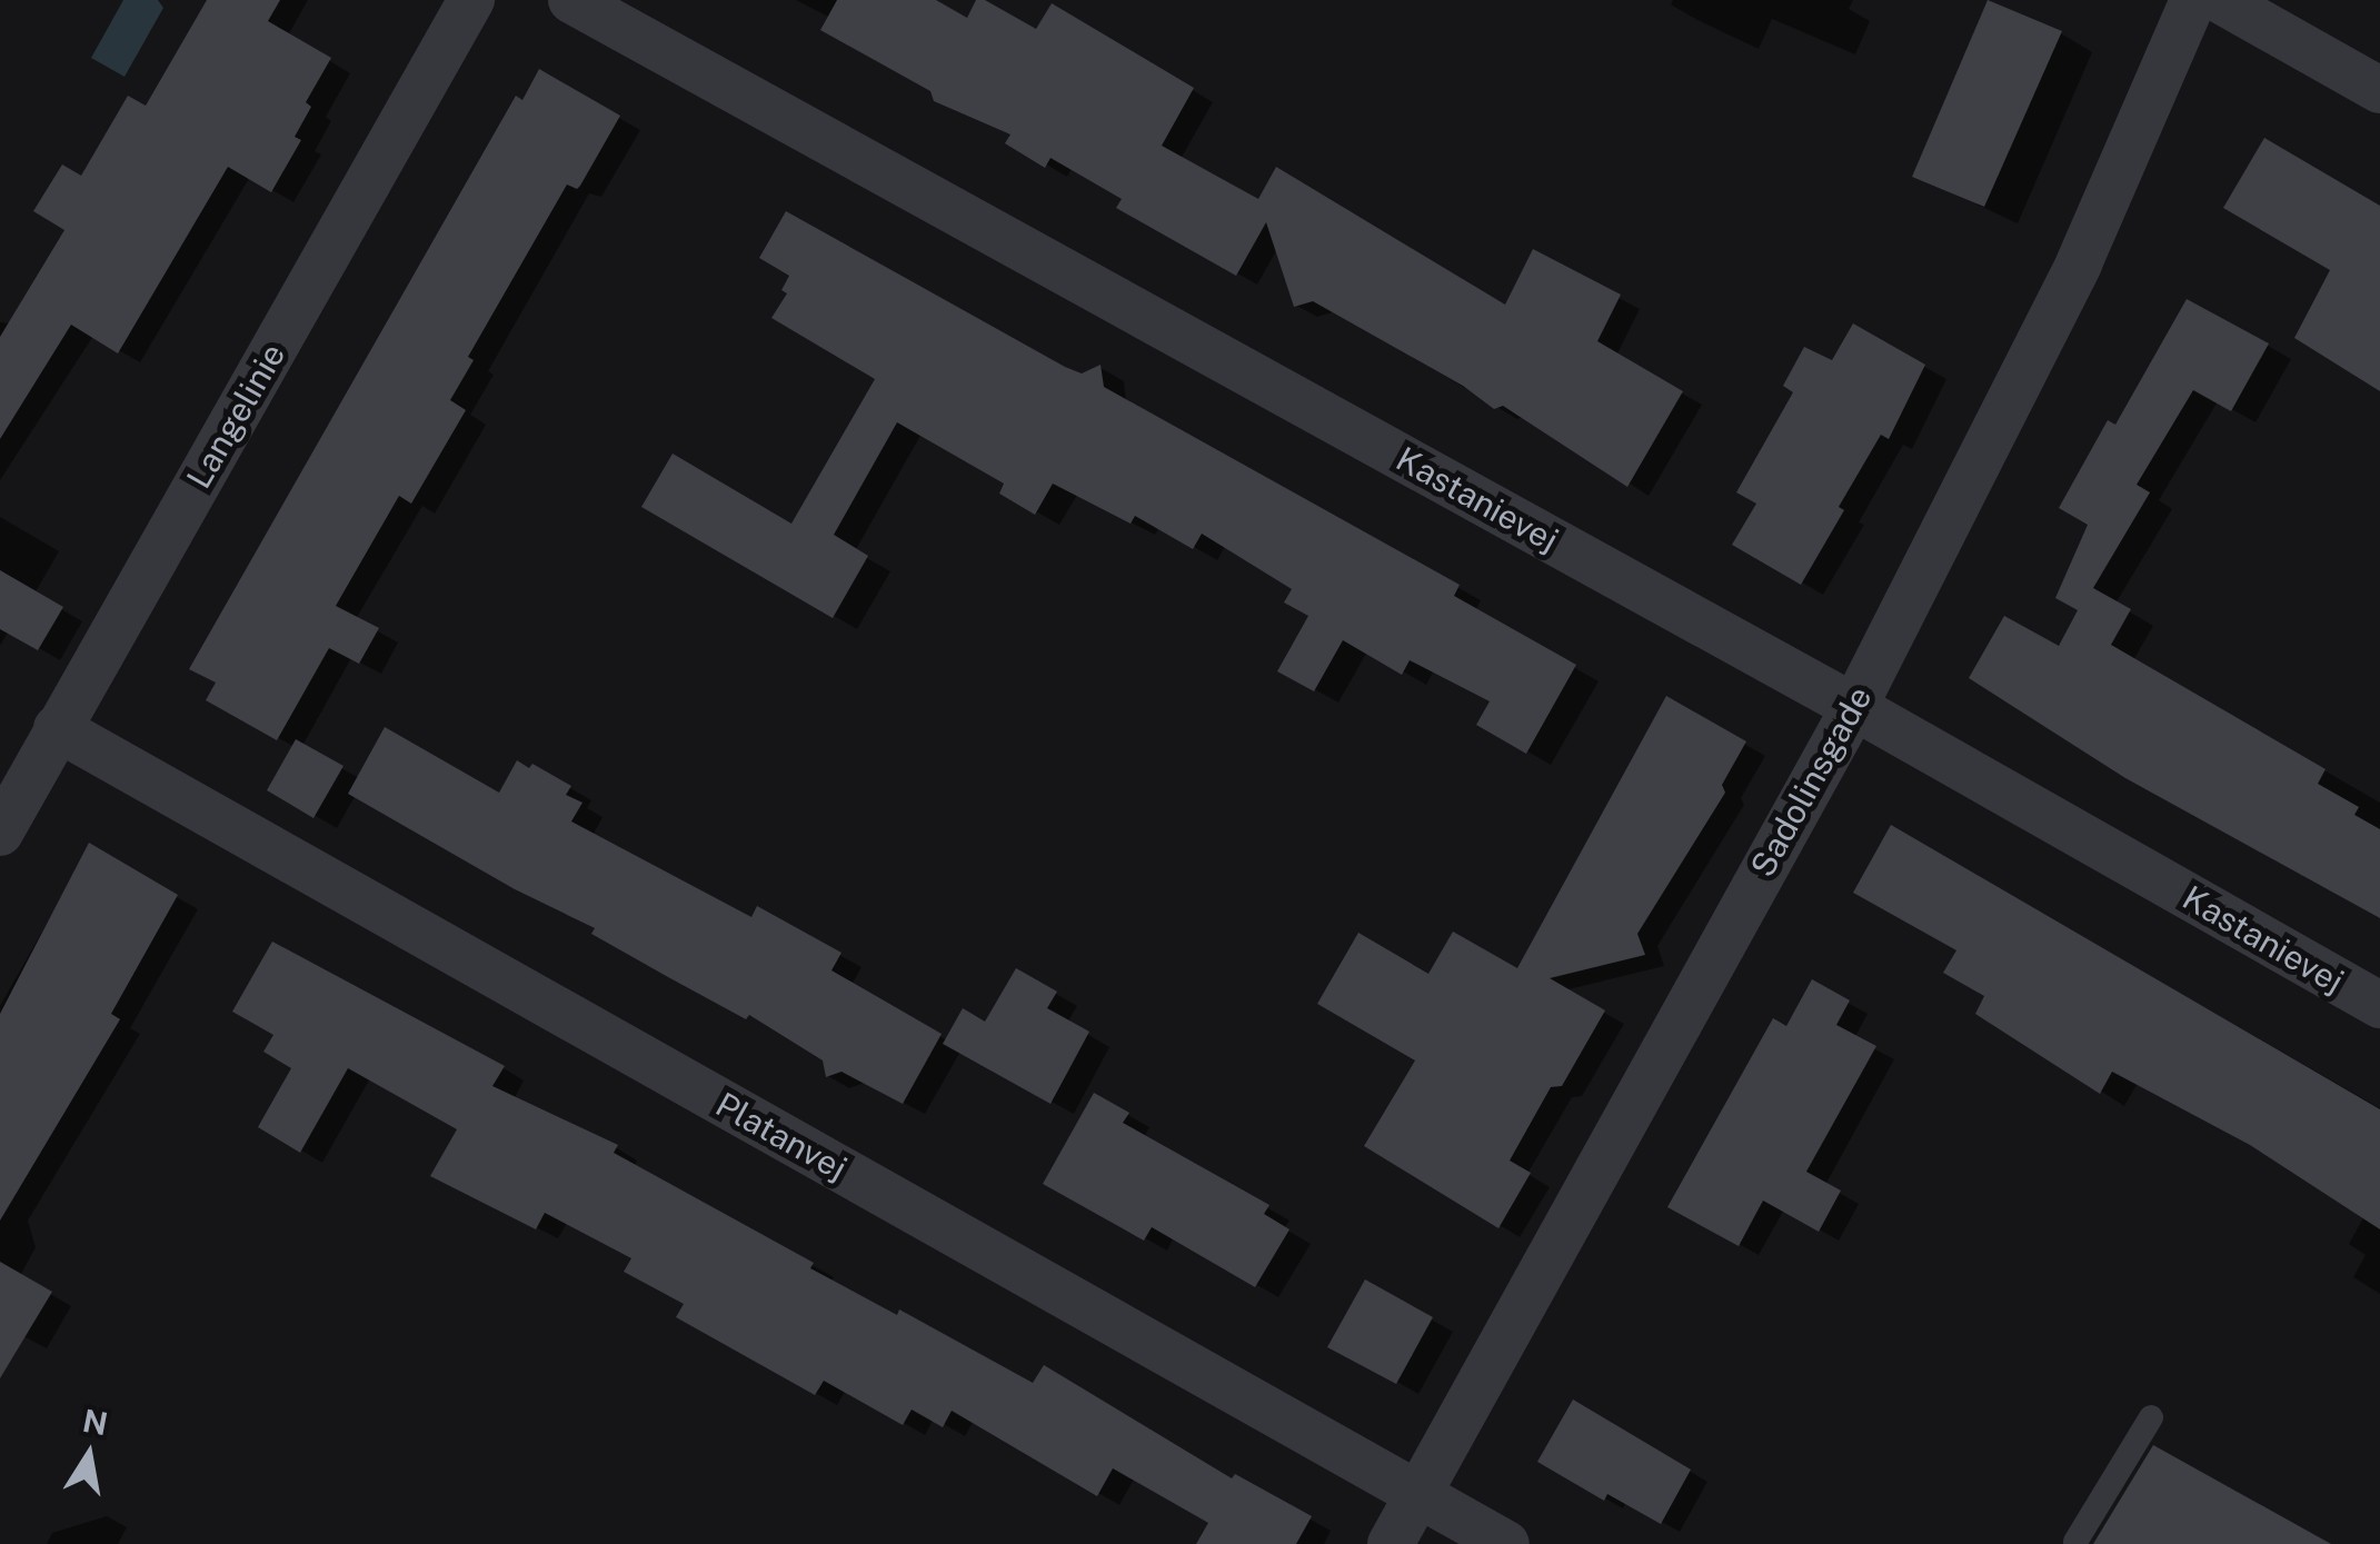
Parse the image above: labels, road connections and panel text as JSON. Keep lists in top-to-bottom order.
{
  "streets": {
    "street": [
      "Langelinie",
      "Kastanievej",
      "Sadolinsgade",
      "Platanvej"
    ]
  },
  "crossings": [
    ["Langelinie", "Platanvej"],
    ["Kastanievej", "Sadolinsgade"],
    ["Sadolinsgade", "Platanvej"]
  ],
  "north": "top"
}
